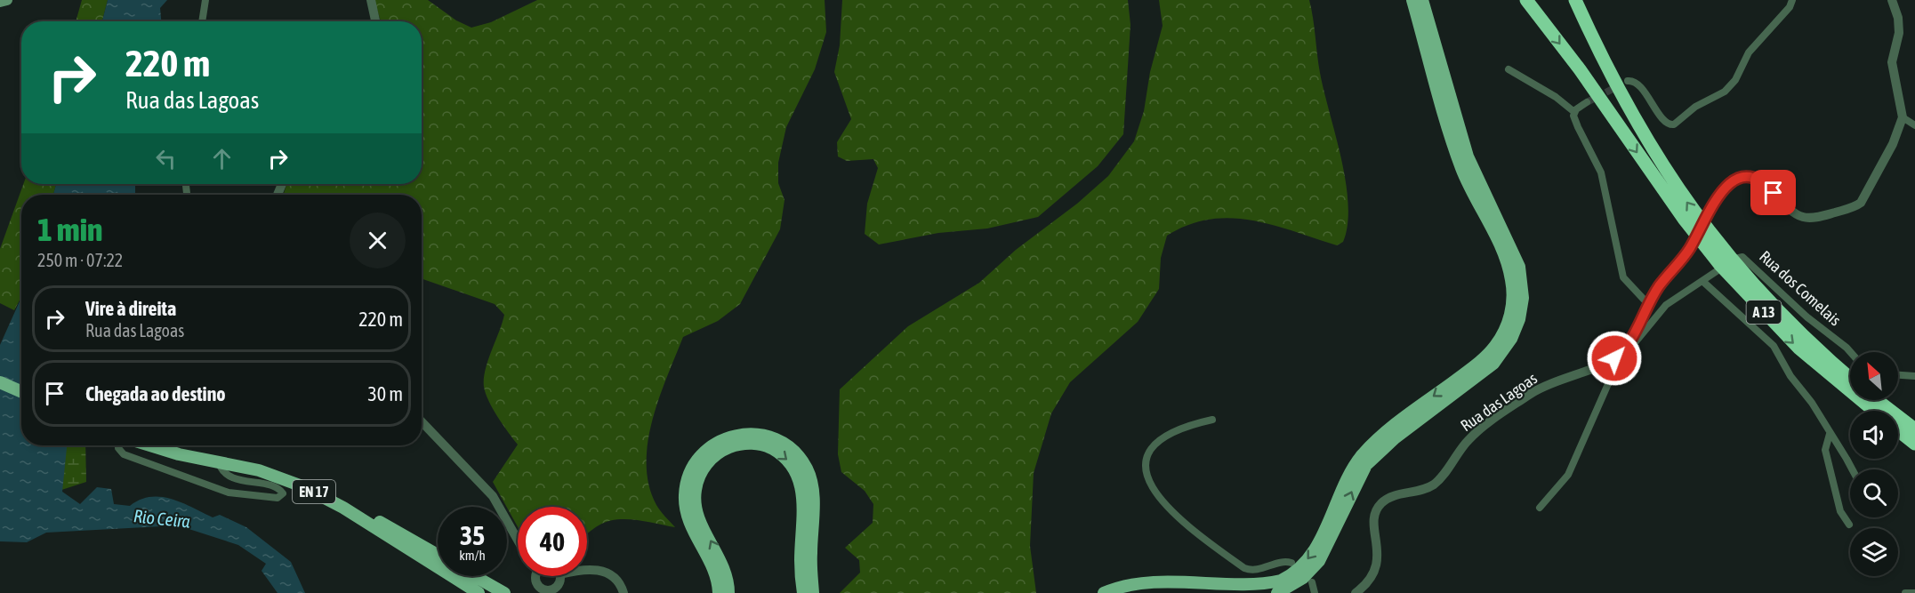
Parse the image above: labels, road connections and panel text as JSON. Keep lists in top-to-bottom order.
{
  "streets": {
    "highway": ["A 13"],
    "main road": ["EN 17"],
    "street": ["Rua dos Comelais", "Rua das Lagoas"]
  },
  "crossings": [
    ["Rua dos Comelais", "Rua das Lagoas"]
  ],
  "water": ["Rio Ceira"],
  "north": "top left",
  "page": {
    "turn": ["220 m", "Rua das Lagoas"],
    "heading": ["1 min", "250 m · 07:22"],
    "list": [
      {
        "name": "Vire à direita",
        "note": "Rua das Lagoas",
        "value": "220 m"
      },
      {
        "name": "Chegada ao destino",
        "value": "30 m"
      }
    ],
    "speed": "35 km/h",
    "limit": "40"
  }
}
